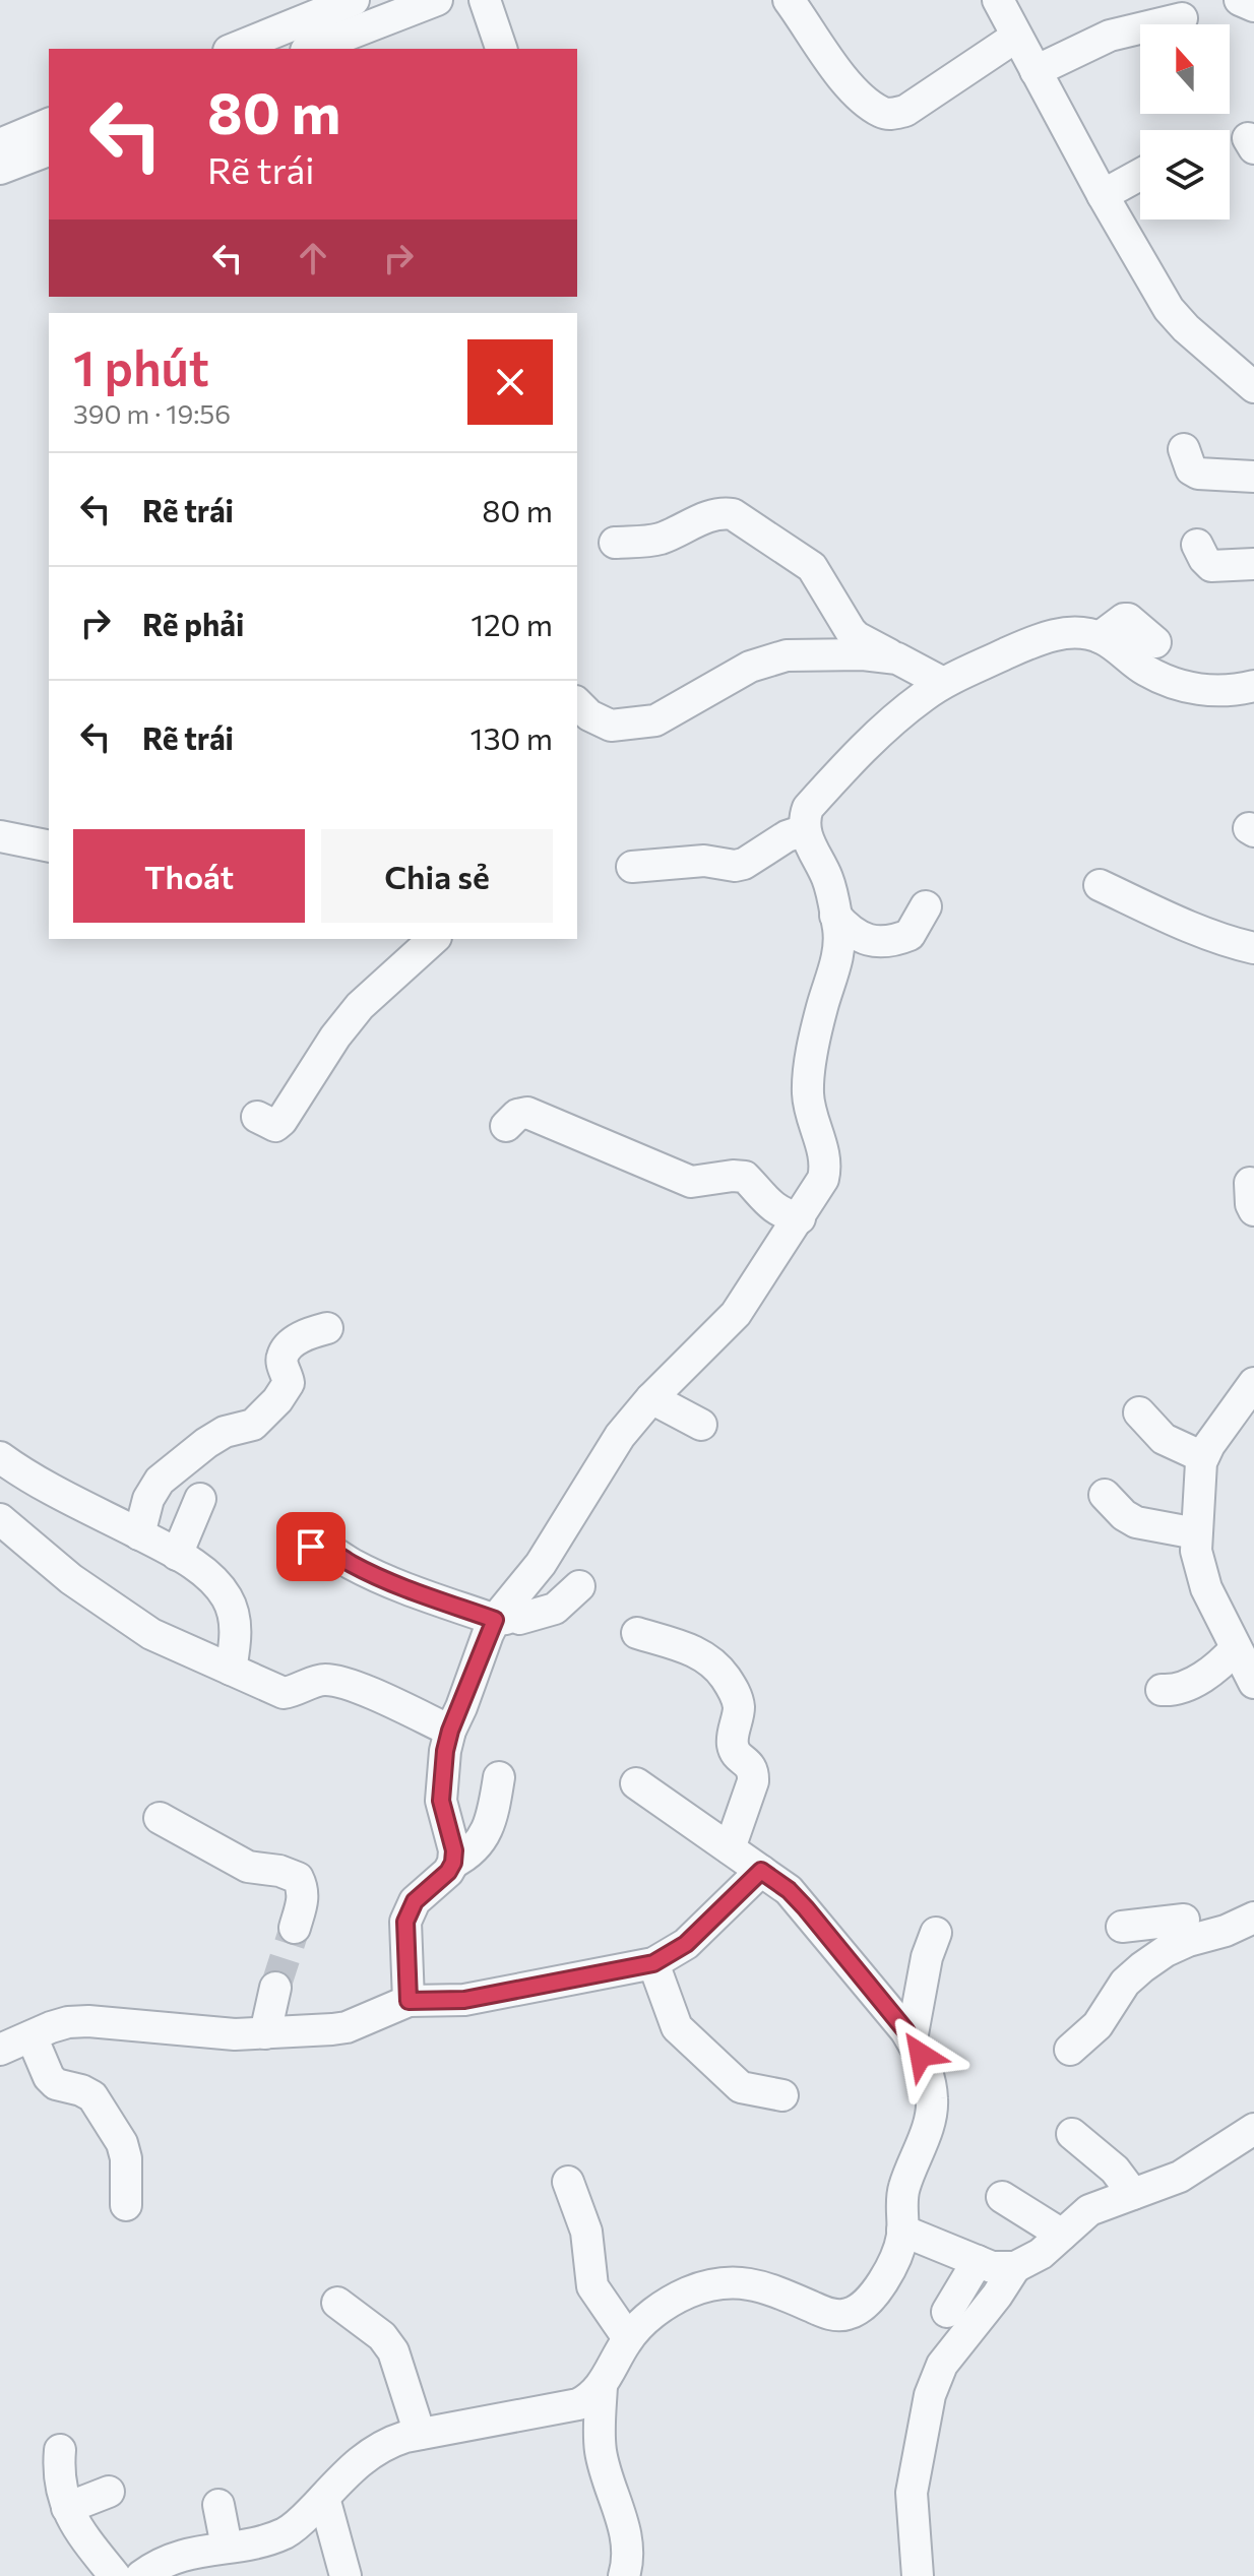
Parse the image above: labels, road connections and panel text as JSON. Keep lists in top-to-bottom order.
{
  "north": "top",
  "page": {
    "turn": ["80 m", "Rẽ trái"],
    "heading": ["1 phút", "390 m · 19:56"],
    "list": [
      {
        "name": "Rẽ trái",
        "value": "80 m"
      },
      {
        "name": "Rẽ phải",
        "value": "120 m"
      },
      {
        "name": "Rẽ trái",
        "value": "130 m"
      }
    ],
    "buttons": ["Thoát", "Chia sẻ"]
  }
}
